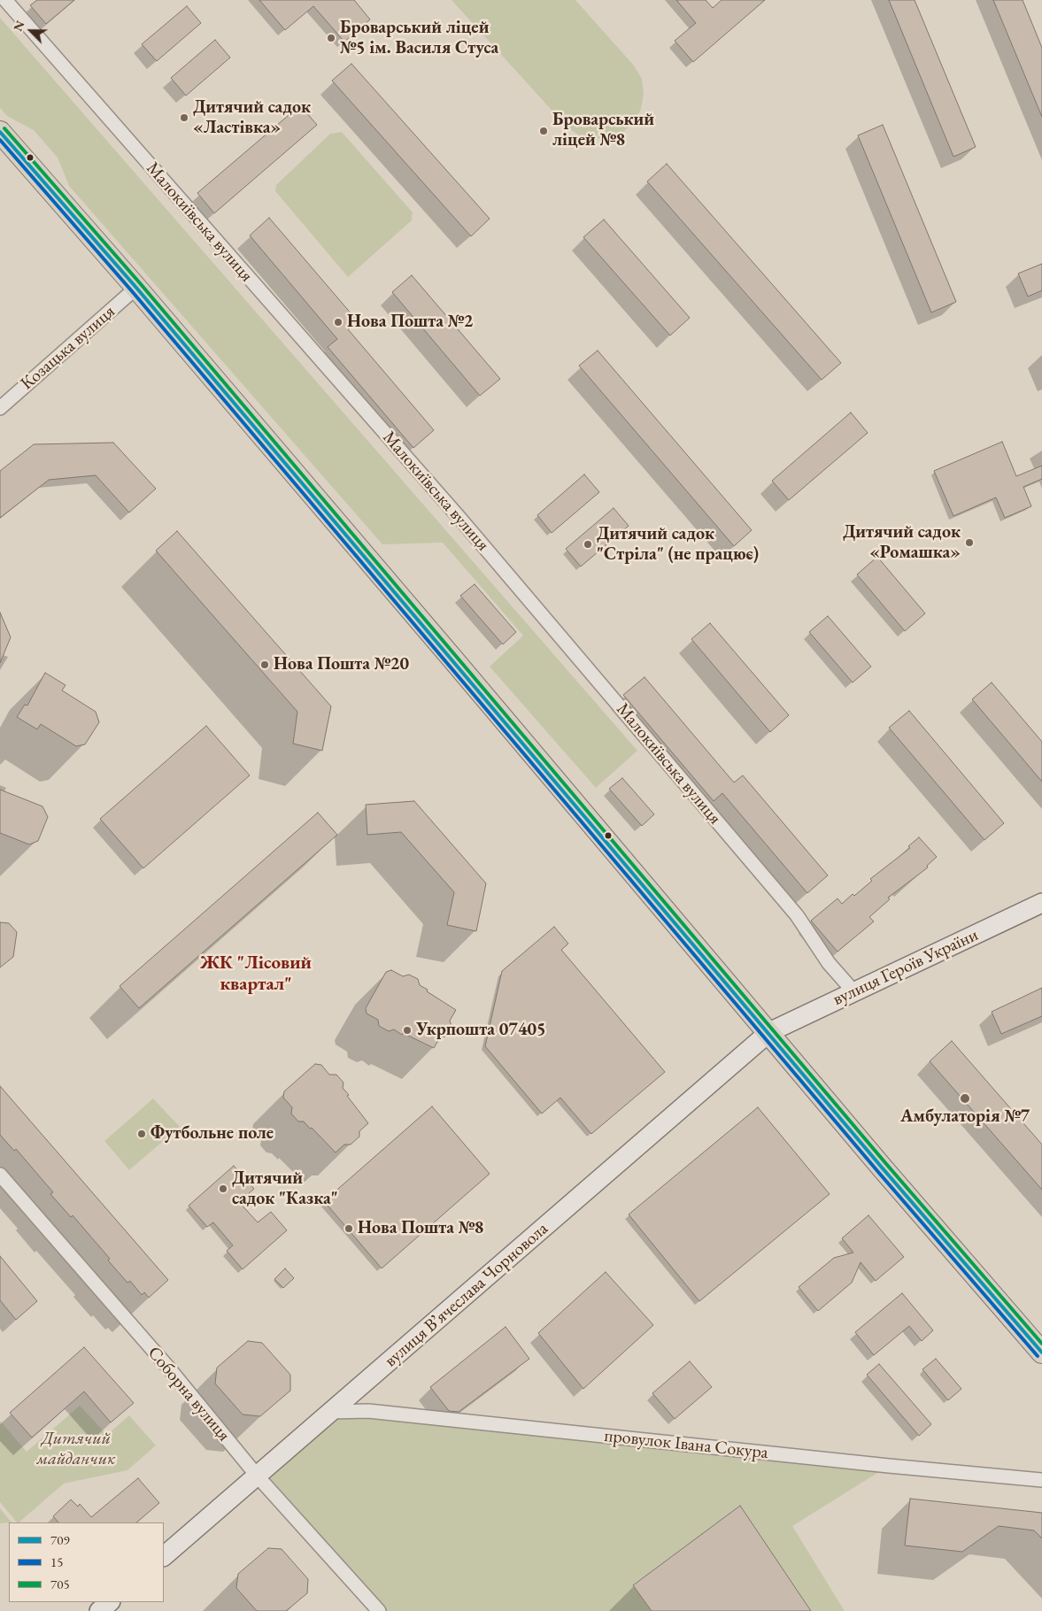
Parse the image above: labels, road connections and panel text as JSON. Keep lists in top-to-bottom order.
{
  "streets": {
    "street": [
      "Малокиївська вулиця",
      "Козацька вулиця",
      "вулиця Героїв України",
      "вулиця Вʼячеслава Чорновола",
      "Соборна вулиця",
      "провулок Івана Сокура"
    ]
  },
  "crossings": [
    ["Малокиївська вулиця", "вулиця Героїв України"],
    ["вулиця Героїв України", "вулиця Вʼячеслава Чорновола"],
    ["вулиця Вʼячеслава Чорновола", "Соборна вулиця"],
    ["вулиця Вʼячеслава Чорновола", "провулок Івана Сокура"]
  ],
  "districts": ["ЖК \"Лісовий квартал\""],
  "parks": ["Дитячий майданчик"],
  "places": [
    "Броварський ліцей №5 ім. Василя Стуса",
    "Дитячий садок «Ластівка»",
    "Броварський ліцей №8",
    "Нова Пошта №2",
    "Дитячий садок «Ромашка»",
    "Дитячий садок \"Стріла\" (не працює)",
    "Нова Пошта №20",
    "Укрпошта 07405",
    "Амбулаторія №7",
    "Футбольне поле",
    "Дитячий садок \"Казка\"",
    "Нова Пошта №8"
  ],
  "lines": ["transit line 705", "transit line 709", "transit line 15"],
  "legend": ["709", "15", "705"],
  "north": "top left"
}
